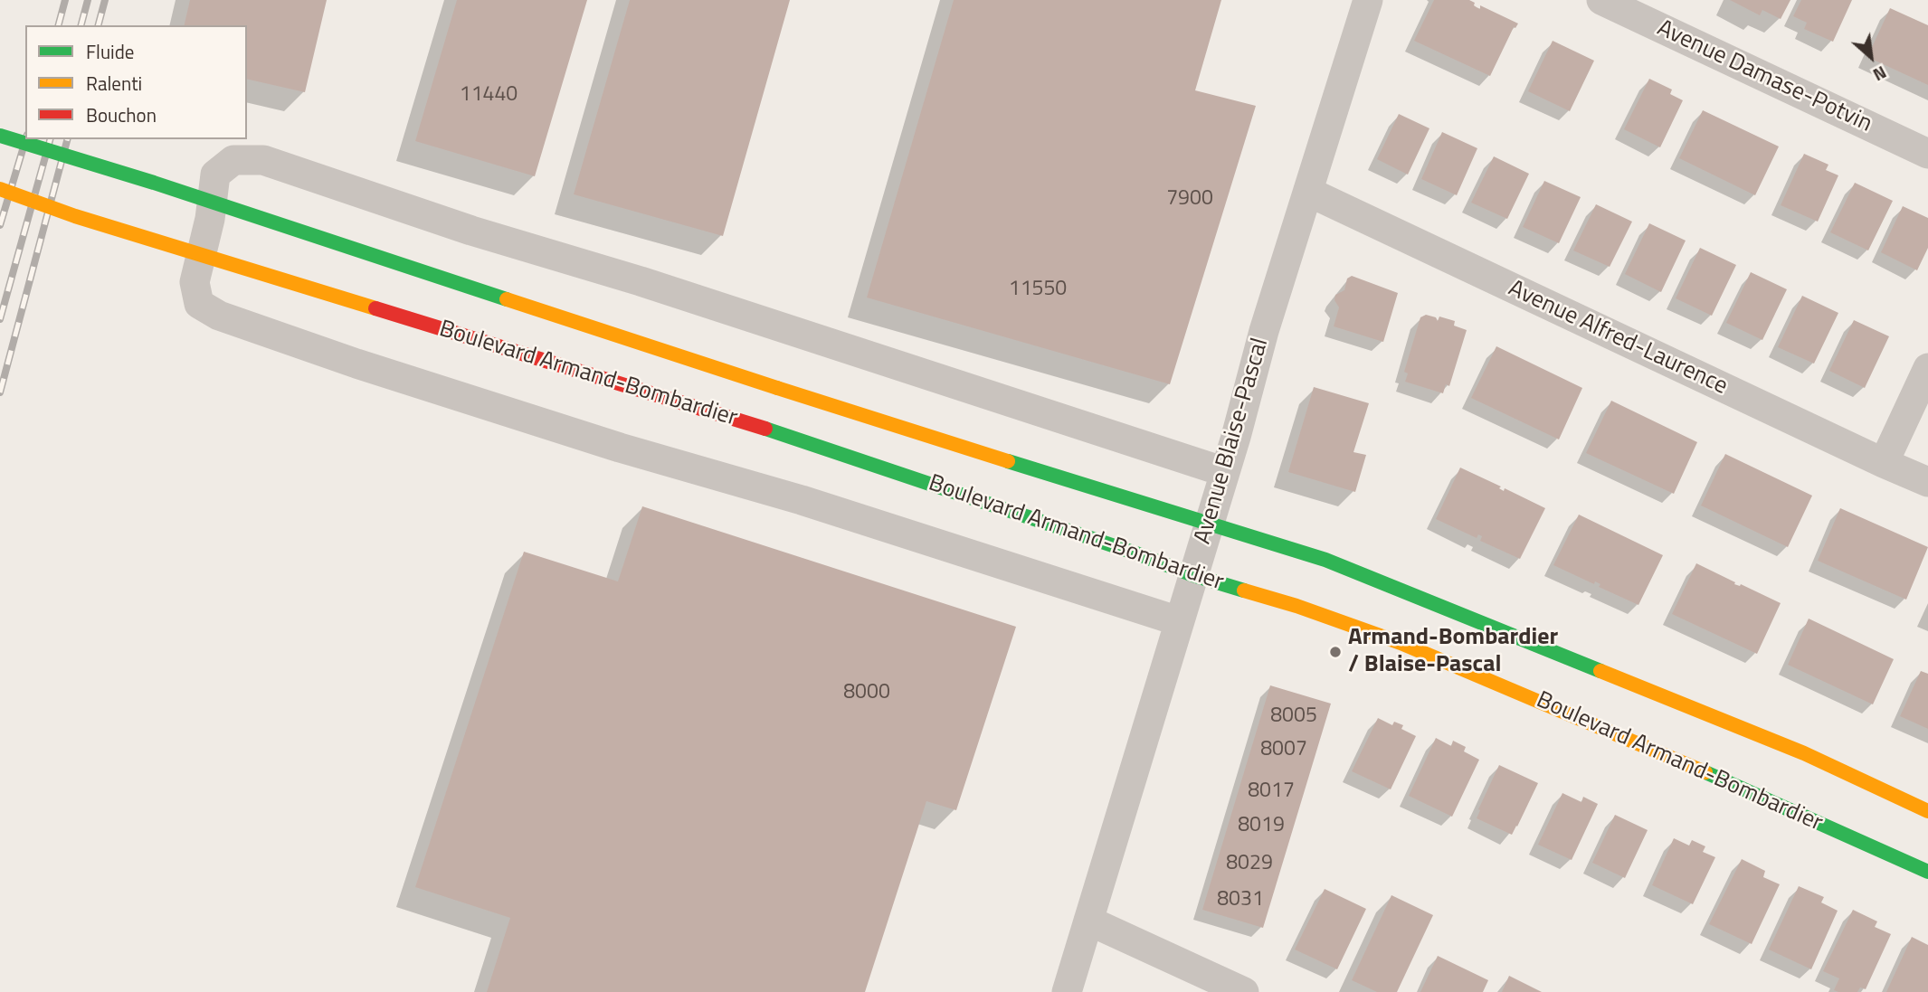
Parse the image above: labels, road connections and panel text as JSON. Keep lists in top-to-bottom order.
{
  "streets": {
    "street": [
      "Avenue Damase-Potvin",
      "Avenue Alfred-Laurence",
      "Boulevard Armand-Bombardier",
      "Avenue Blaise-Pascal"
    ]
  },
  "crossings": [
    ["Avenue Alfred-Laurence", "Avenue Blaise-Pascal"],
    ["Boulevard Armand-Bombardier", "Avenue Blaise-Pascal"]
  ],
  "places": ["Armand-Bombardier / Blaise-Pascal"],
  "house_numbers": [
    "11440",
    "7900",
    "11550",
    "8000",
    "8005",
    "8007",
    "8017",
    "8019",
    "8029",
    "8031"
  ],
  "legend": ["Fluide", "Ralenti", "Bouchon"],
  "north": "bottom right"
}
